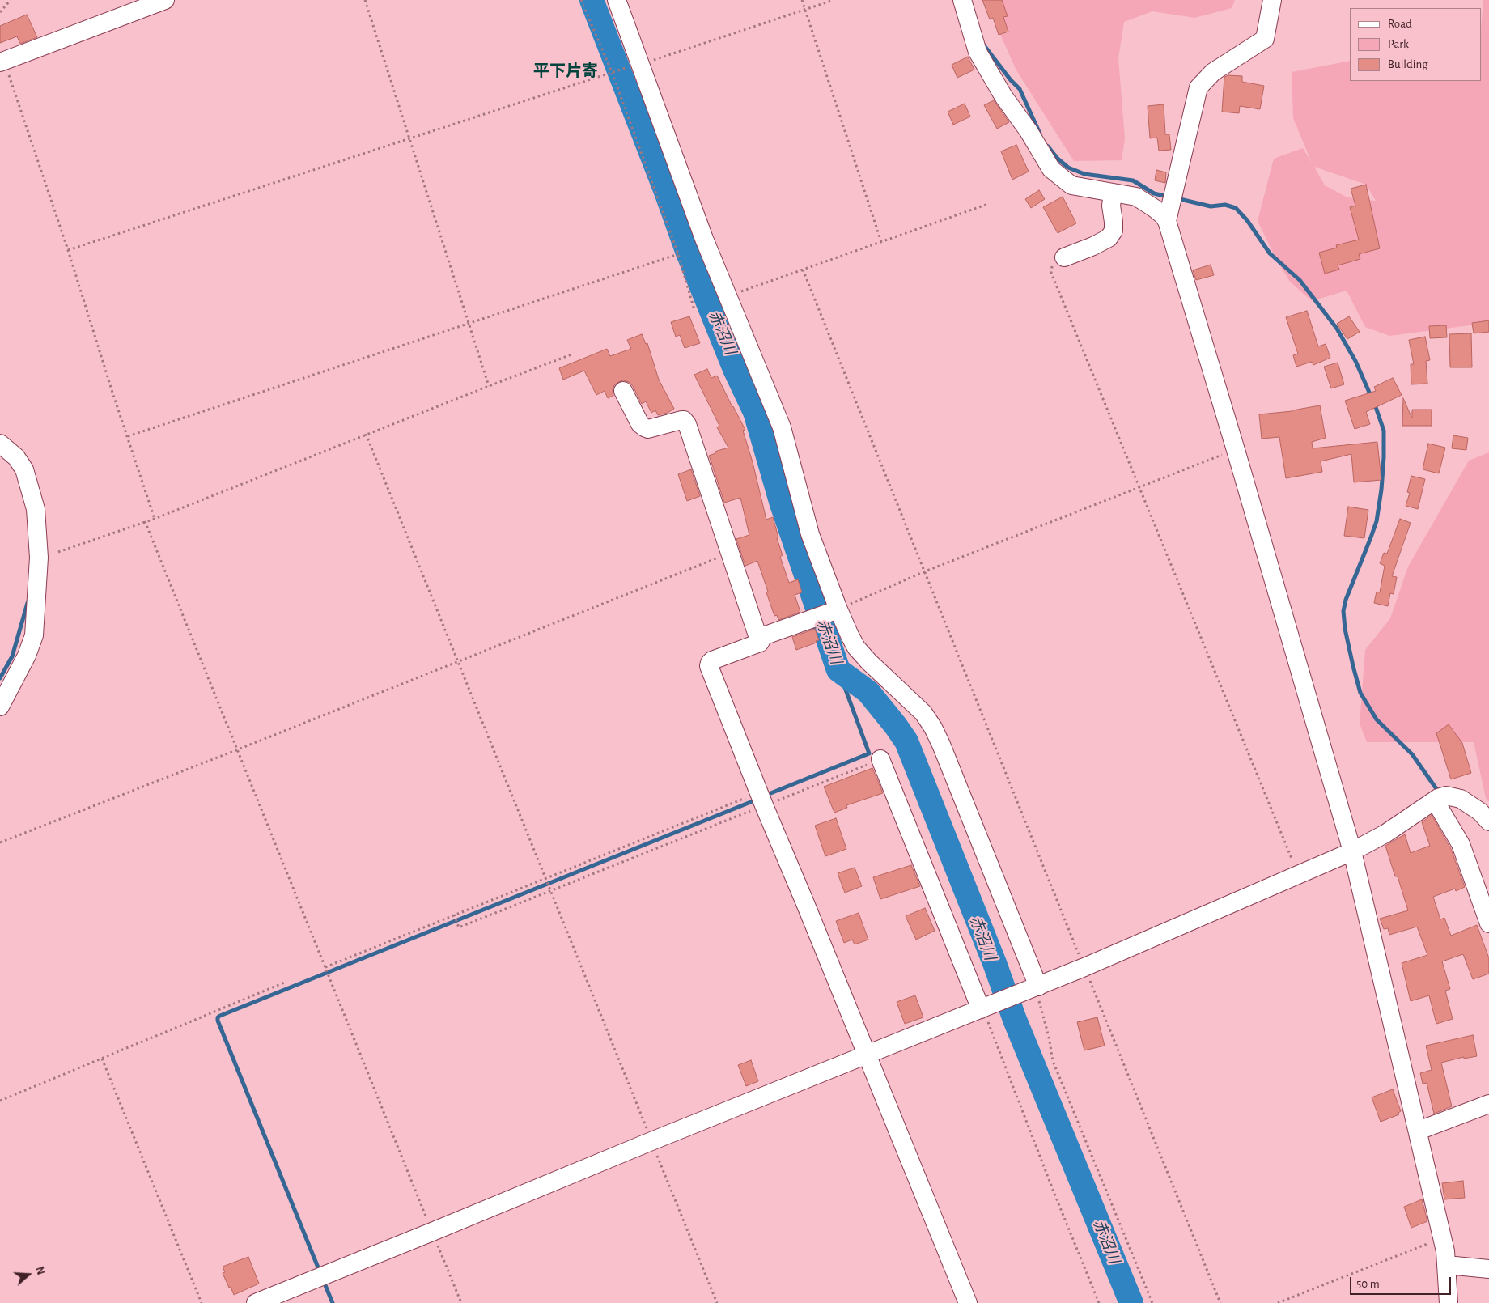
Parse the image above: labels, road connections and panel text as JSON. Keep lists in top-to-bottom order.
{
  "districts": ["平下片寄"],
  "water": ["赤沼川"],
  "legend": ["Road", "Park", "Building"],
  "scale_bar": "50 m",
  "north": "right"
}
